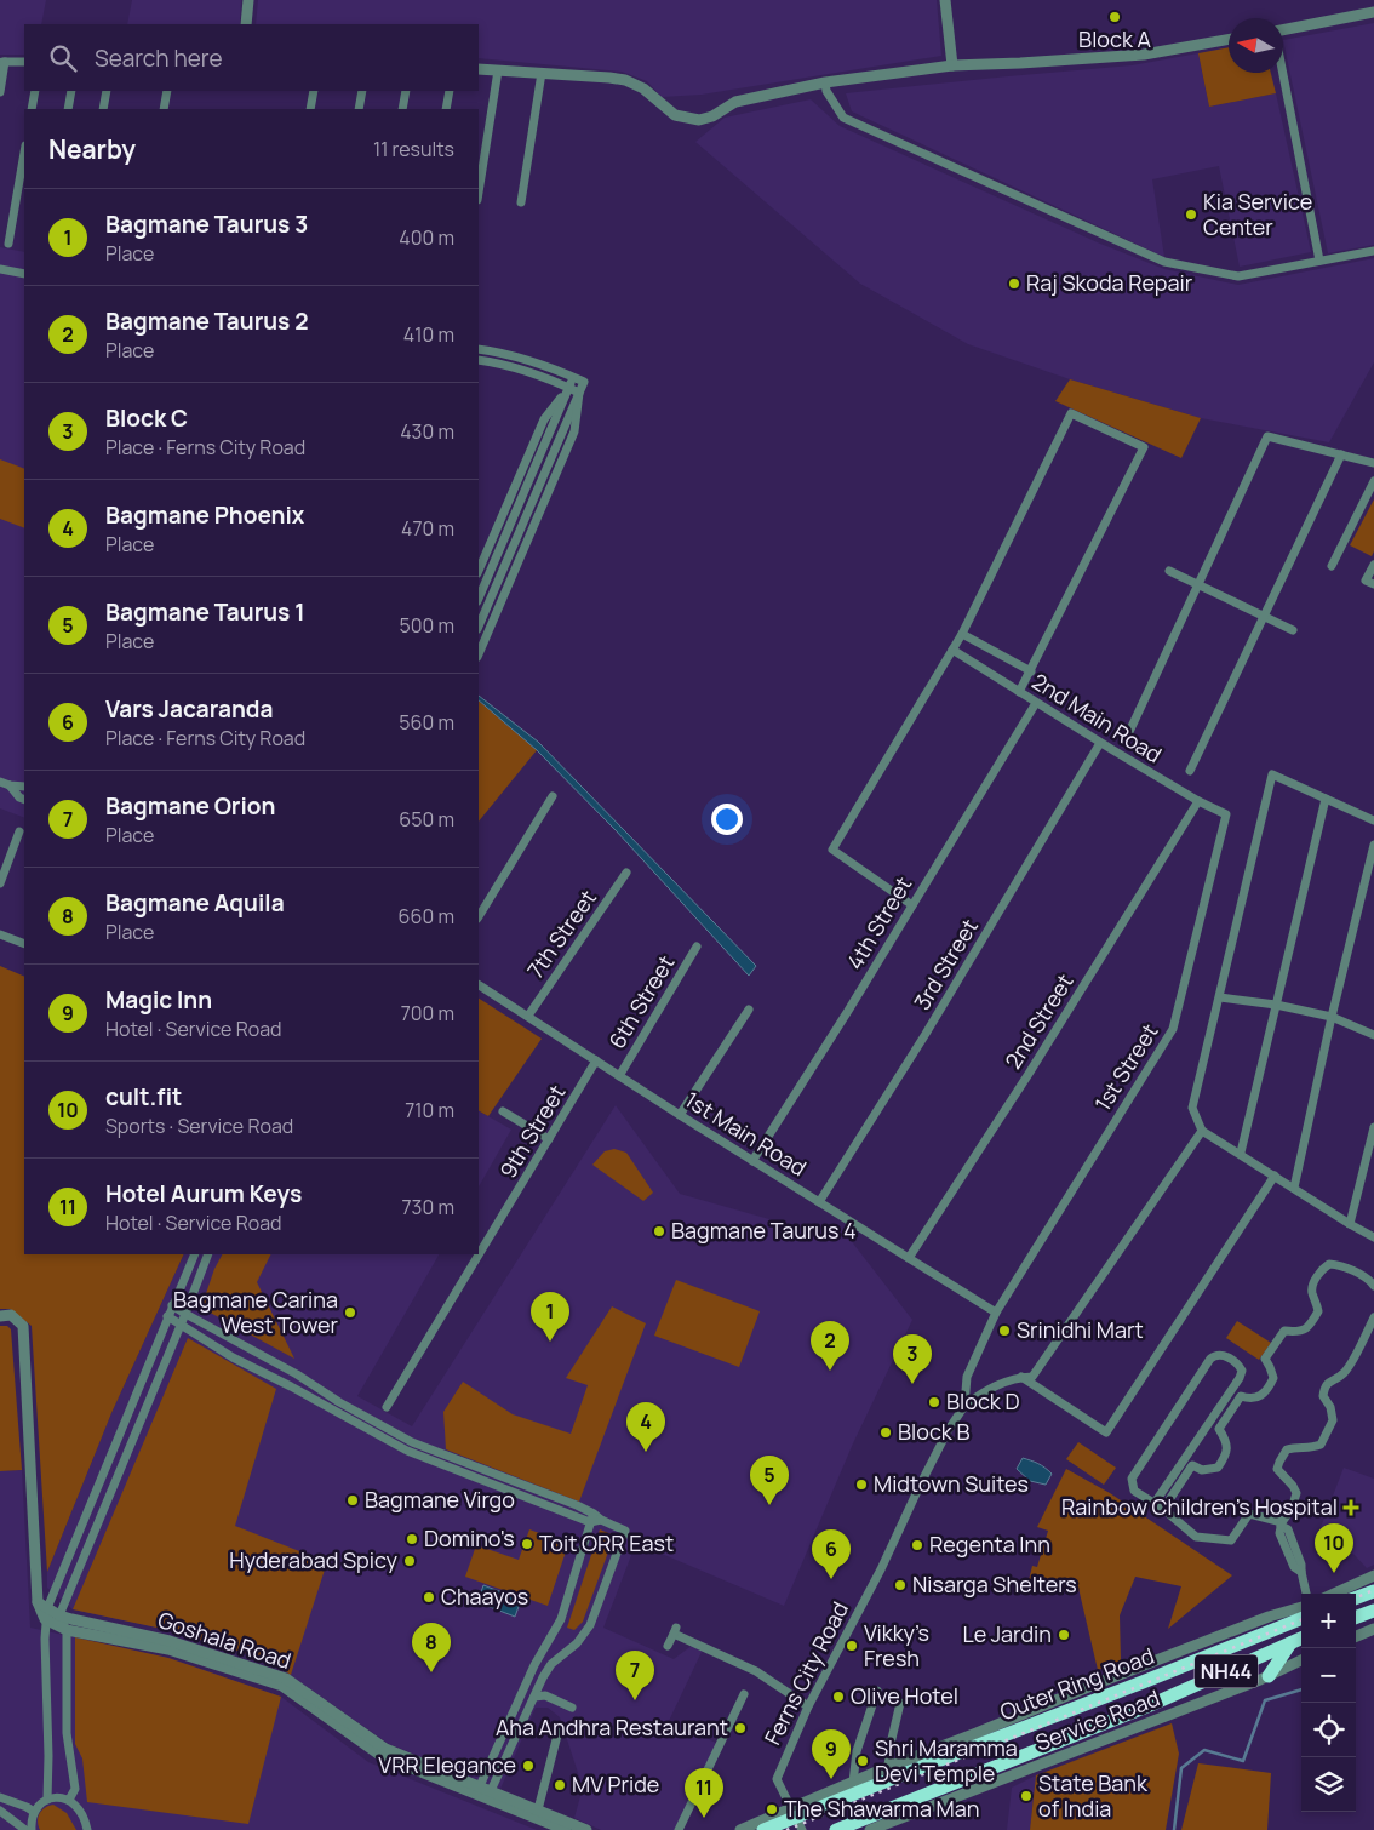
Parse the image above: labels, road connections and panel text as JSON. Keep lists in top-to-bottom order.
{
  "streets": {
    "highway": ["NH44", "Outer Ring Road"],
    "street": [
      "2nd Main Road",
      "4th Street",
      "7th Street",
      "3rd Street",
      "6th Street",
      "2nd Street",
      "1st Street",
      "9th Street",
      "1st Main Road",
      "Goshala Road",
      "Ferns City Road",
      "Service Road"
    ]
  },
  "crossings": [
    ["2nd Main Road", "4th Street"],
    ["2nd Main Road", "3rd Street"],
    ["2nd Main Road", "2nd Street"],
    ["2nd Main Road", "1st Street"],
    ["4th Street", "1st Main Road"],
    ["7th Street", "1st Main Road"],
    ["3rd Street", "1st Main Road"],
    ["6th Street", "1st Main Road"],
    ["2nd Street", "1st Main Road"],
    ["1st Street", "1st Main Road"],
    ["1st Street", "Ferns City Road"],
    ["9th Street", "1st Main Road"],
    ["Ferns City Road", "Service Road"]
  ],
  "places": {
    "other": [
      "Block A",
      "Kia Service Center",
      "Raj Skoda Repair",
      "Bagmane Taurus 4",
      "Bagmane Carina West Tower",
      "Srinidhi Mart",
      "Block D",
      "Block B",
      "Midtown Suites",
      "Bagmane Virgo",
      "Domino's",
      "Toit ORR East",
      "Regenta Inn",
      "Hyderabad Spicy",
      "Nisarga Shelters",
      "Chaayos",
      "Le Jardin",
      "Vikky’s Fresh",
      "Olive Hotel",
      "Aha Andhra Restaurant",
      "Shri Maramma Devi Temple",
      "VRR Elegance",
      "MV Pride",
      "State Bank of India",
      "The Shawarma Man"
    ],
    "health": ["Rainbow Children's Hospital"]
  },
  "north": "left",
  "page": {
    "search": "Search here",
    "heading": ["Nearby", "11 results"],
    "list": [
      {
        "mark": "1",
        "name": "Bagmane Taurus 3",
        "note": "Place",
        "value": "400 m"
      },
      {
        "mark": "2",
        "name": "Bagmane Taurus 2",
        "note": "Place",
        "value": "410 m"
      },
      {
        "mark": "3",
        "name": "Block C",
        "note": "Place · Ferns City Road",
        "value": "430 m"
      },
      {
        "mark": "4",
        "name": "Bagmane Phoenix",
        "note": "Place",
        "value": "470 m"
      },
      {
        "mark": "5",
        "name": "Bagmane Taurus 1",
        "note": "Place",
        "value": "500 m"
      },
      {
        "mark": "6",
        "name": "Vars Jacaranda",
        "note": "Place · Ferns City Road",
        "value": "560 m"
      },
      {
        "mark": "7",
        "name": "Bagmane Orion",
        "note": "Place",
        "value": "650 m"
      },
      {
        "mark": "8",
        "name": "Bagmane Aquila",
        "note": "Place",
        "value": "660 m"
      },
      {
        "mark": "9",
        "name": "Magic Inn",
        "note": "Hotel · Service Road",
        "value": "700 m"
      },
      {
        "mark": "10",
        "name": "cult.fit",
        "note": "Sports · Service Road",
        "value": "710 m"
      },
      {
        "mark": "11",
        "name": "Hotel Aurum Keys",
        "note": "Hotel · Service Road",
        "value": "730 m"
      }
    ],
    "pins": [
      "1",
      "2",
      "3",
      "4",
      "5",
      "10",
      "6",
      "8",
      "7",
      "9",
      "11"
    ],
    "map_buttons": ["+", "−"]
  }
}
